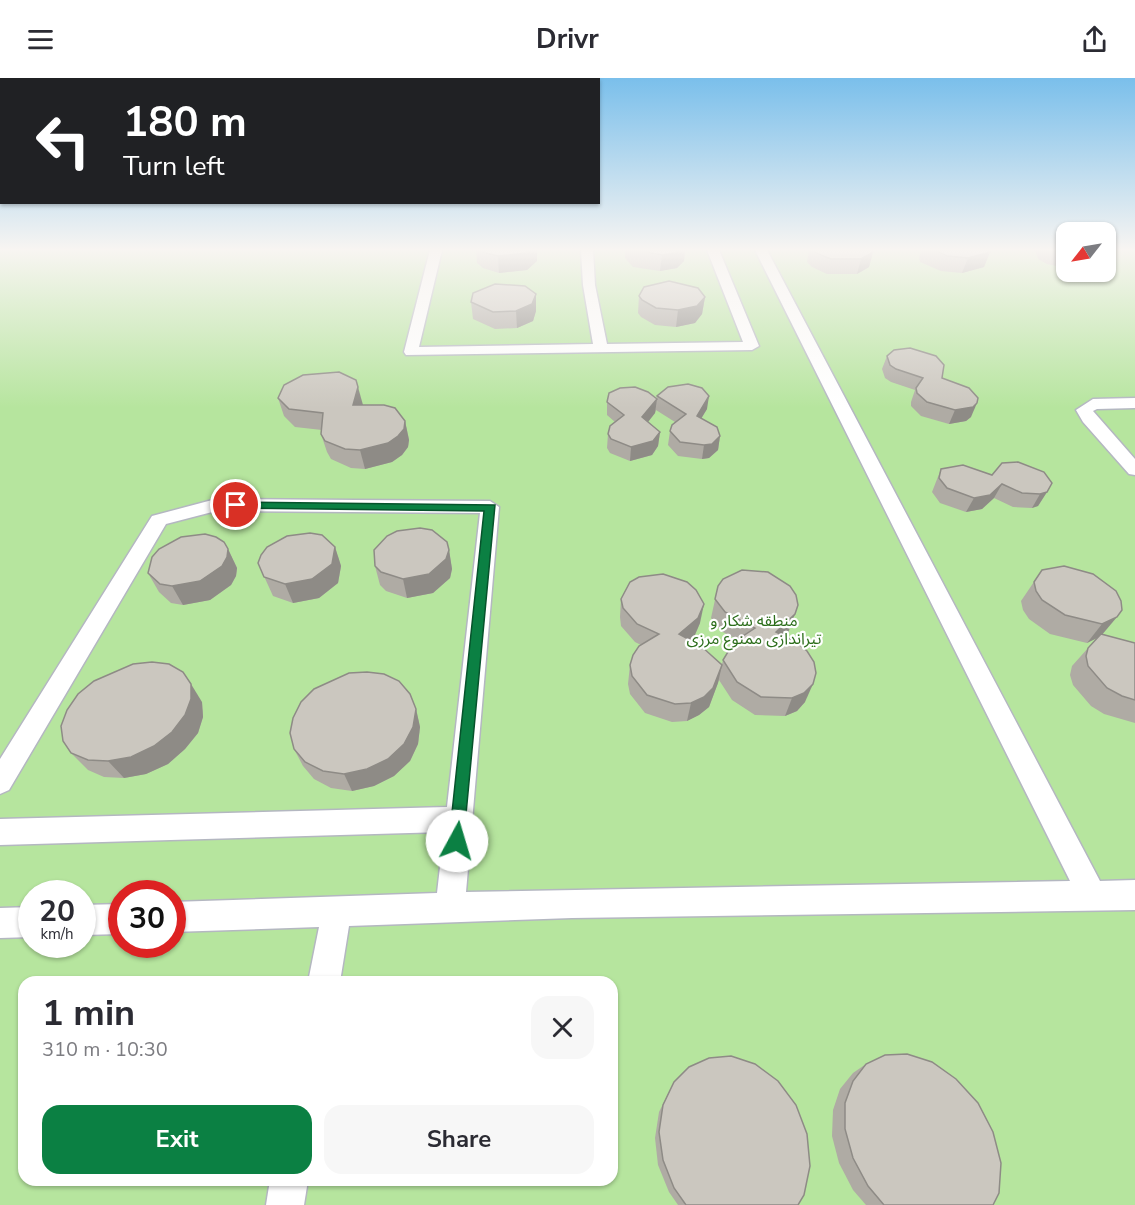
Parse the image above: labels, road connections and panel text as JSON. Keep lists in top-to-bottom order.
{
  "parks": ["منطقه شکار و تیراندازی ممنوع مرزی"],
  "north": "bottom left",
  "page": {
    "header": "Drivr",
    "turn": ["180 m", "Turn left"],
    "speed": "20 km/h",
    "limit": "30",
    "heading": ["1 min", "310 m · 10:30"],
    "buttons": ["Exit", "Share"]
  }
}
